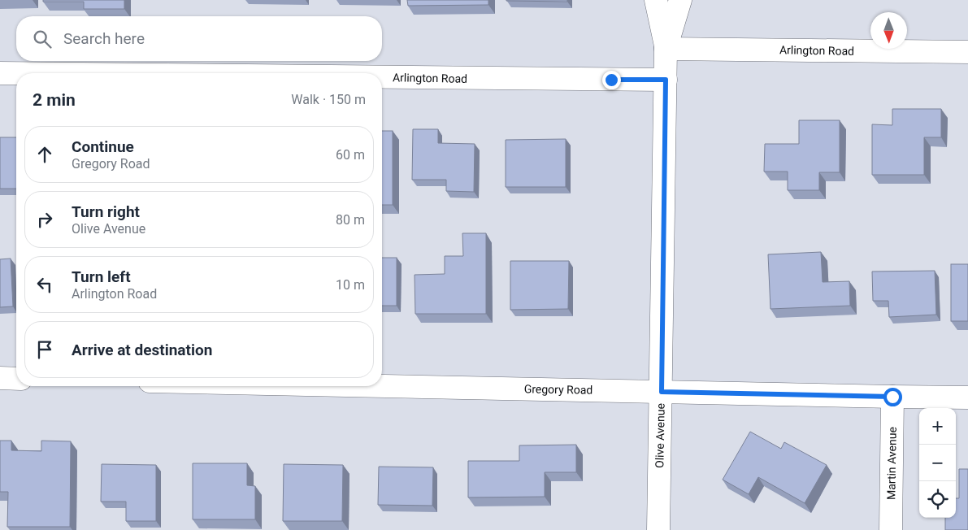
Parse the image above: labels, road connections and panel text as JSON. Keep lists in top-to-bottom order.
{
  "streets": {
    "street": [
      "Arlington Road",
      "Gregory Road",
      "Olive Avenue",
      "Martin Avenue"
    ]
  },
  "crossings": [
    ["Arlington Road", "Olive Avenue"],
    ["Gregory Road", "Olive Avenue"],
    ["Gregory Road", "Martin Avenue"]
  ],
  "north": "bottom",
  "page": {
    "search": "Search here",
    "heading": ["2 min", "Walk · 150 m"],
    "list": [
      ["Continue", "Gregory Road", "60 m"],
      ["Turn right", "Olive Avenue", "80 m"],
      ["Turn left", "Arlington Road", "10 m"],
      "Arrive at destination"
    ],
    "map_buttons": ["+", "−"]
  }
}
